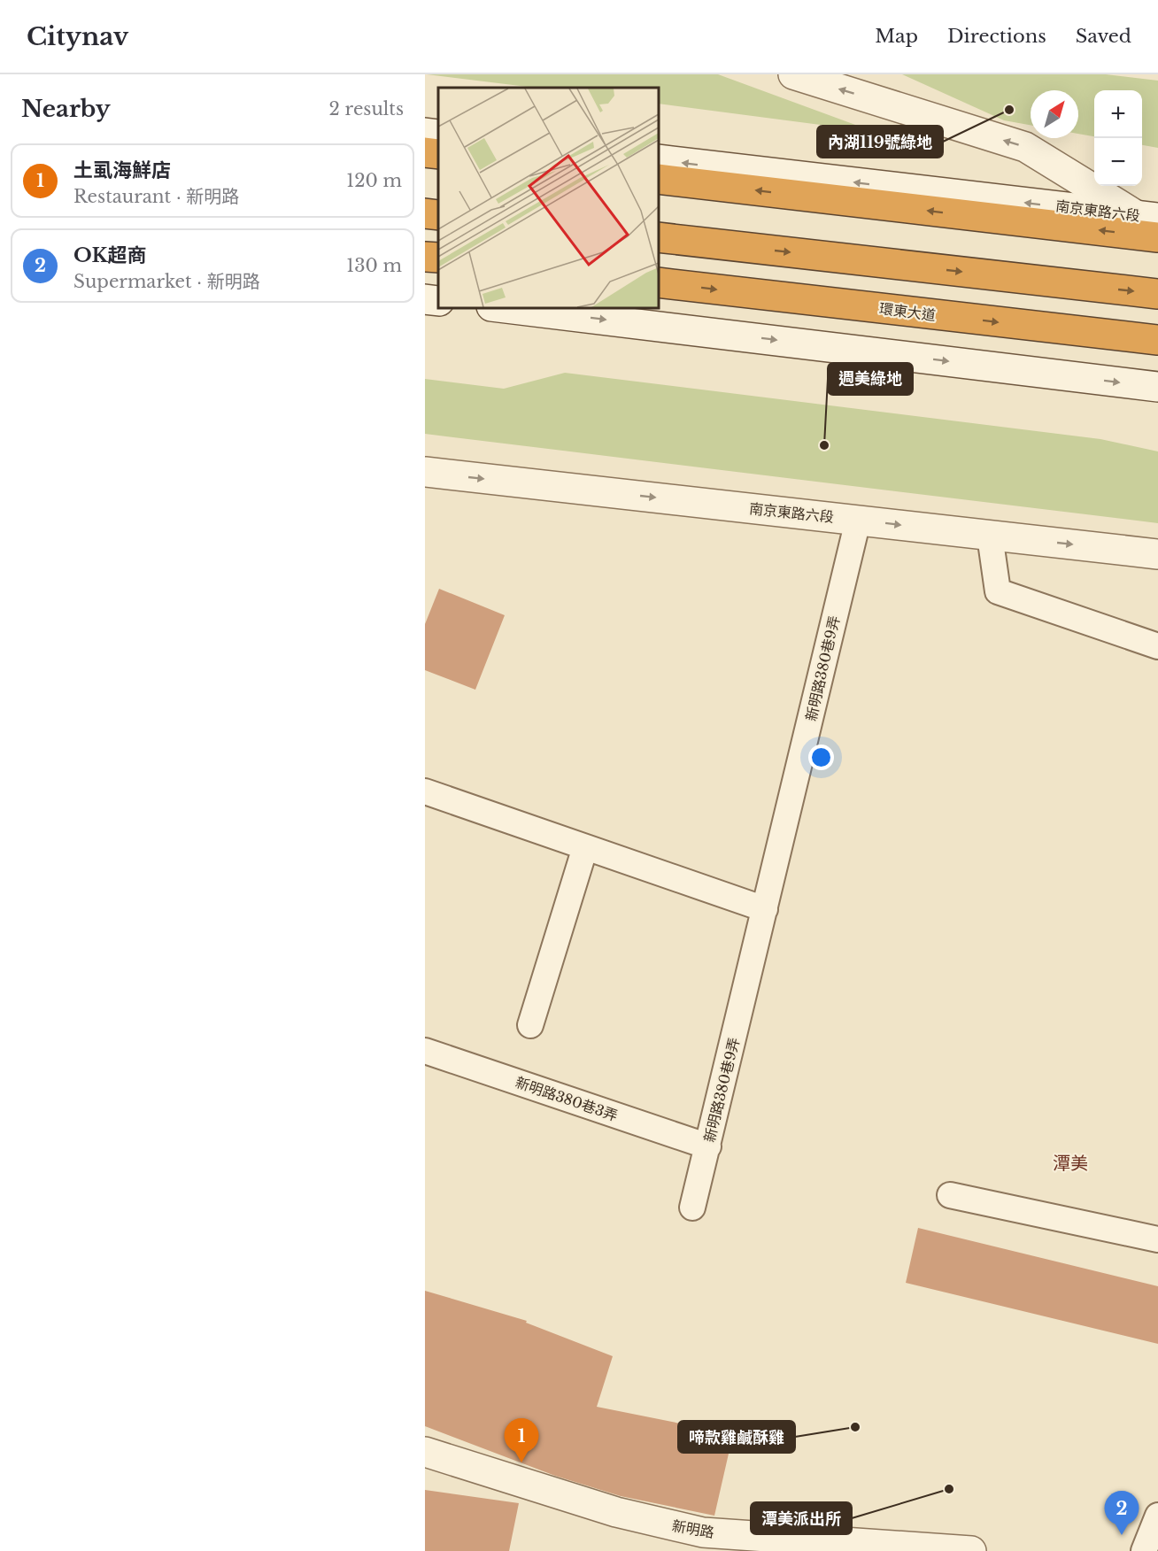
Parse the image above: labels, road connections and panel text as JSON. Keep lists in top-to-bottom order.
{
  "streets": {
    "highway": ["環東大道"],
    "street": ["南京東路六段", "新明路"],
    "lane": ["新明路380巷9弄", "新明路380巷3弄"]
  },
  "crossings": [
    ["南京東路六段", "新明路380巷9弄"],
    ["新明路380巷9弄", "新明路380巷3弄"]
  ],
  "districts": ["潭美"],
  "places": [
    "內湖119號綠地",
    "週美綠地",
    "啼款雞鹹酥雞",
    "潭美派出所"
  ],
  "north": "top right",
  "page": {
    "header": "Citynav",
    "nav": ["Map", "Directions", "Saved"],
    "heading": ["Nearby", "2 results"],
    "map_buttons": ["+", "−"],
    "list": [
      {
        "mark": "1",
        "name": "土虱海鮮店",
        "note": "Restaurant · 新明路",
        "value": "120 m"
      },
      {
        "mark": "2",
        "name": "OK超商",
        "note": "Supermarket · 新明路",
        "value": "130 m"
      }
    ],
    "pins": ["1", "2"]
  }
}
